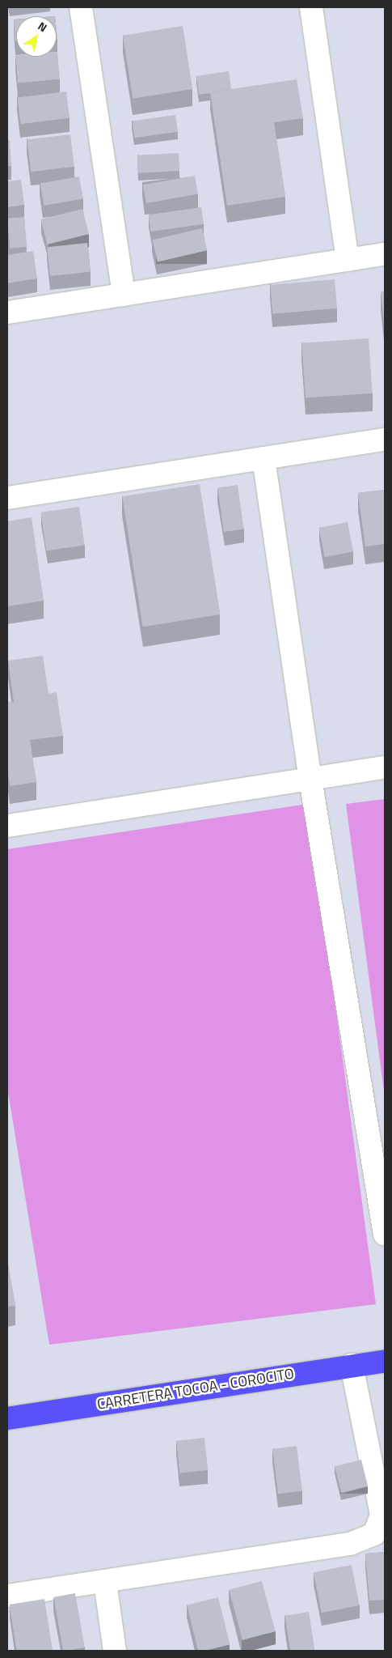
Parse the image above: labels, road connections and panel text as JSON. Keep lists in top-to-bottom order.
{
  "streets": {
    "main road": ["CARRETERA TOCOA - COROCITO"]
  },
  "north": "top right"
}
